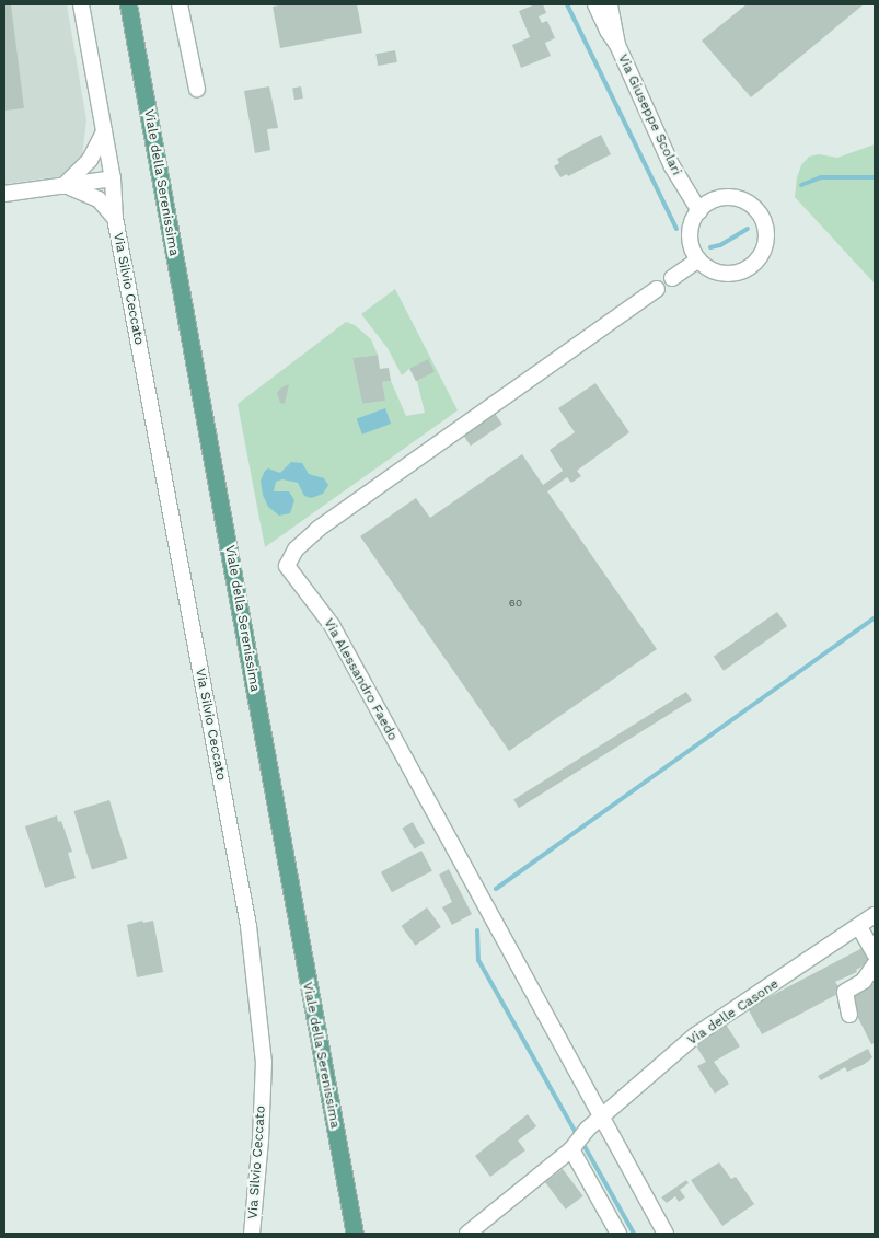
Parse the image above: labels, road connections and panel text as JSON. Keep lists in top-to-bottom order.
{
  "streets": {
    "main road": ["Viale della Serenissima"],
    "street": [
      "Via Giuseppe Scolari",
      "Via Silvio Ceccato",
      "Via Alessandro Faedo",
      "Via delle Casone"
    ]
  },
  "crossings": [
    ["Via Alessandro Faedo", "Via delle Casone"]
  ],
  "house_numbers": ["60"]
}
